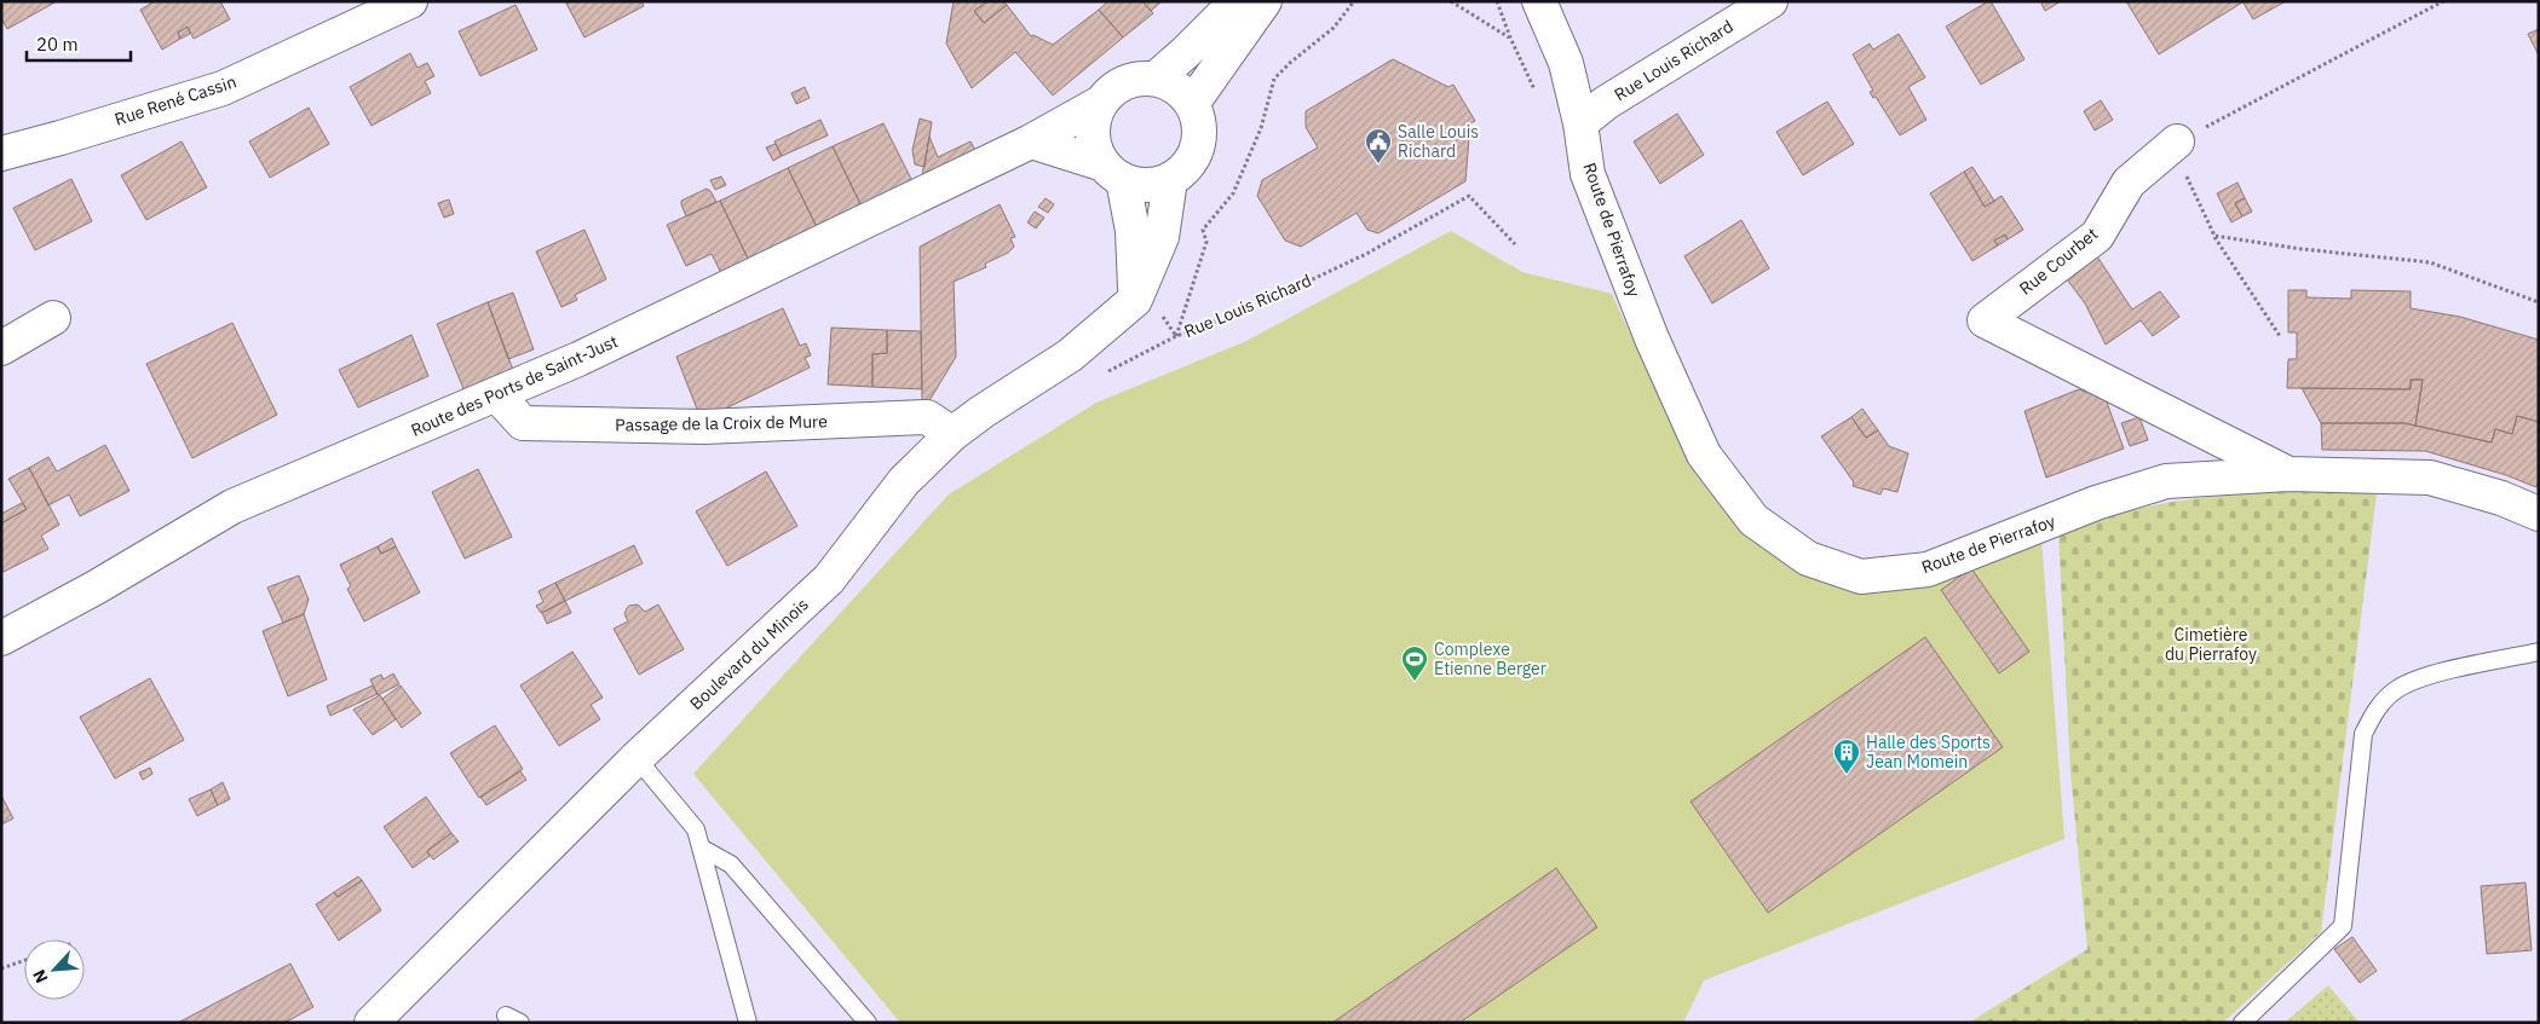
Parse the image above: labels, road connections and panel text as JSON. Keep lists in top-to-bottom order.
{
  "streets": {
    "street": [
      "Rue Louis Richard",
      "Rue René Cassin",
      "Route de Pierrafoy",
      "Rue Courbet",
      "Route des Ports de Saint-Just",
      "Passage de la Croix de Mure",
      "Boulevard du Minois"
    ]
  },
  "crossings": [
    ["Rue Louis Richard", "Route de Pierrafoy"],
    ["Route de Pierrafoy", "Rue Courbet"],
    ["Route des Ports de Saint-Just", "Passage de la Croix de Mure"],
    ["Route des Ports de Saint-Just", "Boulevard du Minois"],
    ["Passage de la Croix de Mure", "Boulevard du Minois"]
  ],
  "parks": ["Cimetière du Pierrafoy"],
  "places": {
    "public building": ["Salle Louis Richard"],
    "sports": ["Complexe Etienne Berger"],
    "building": ["Halle des Sports Jean Momein"]
  },
  "scale_bar": "20 m",
  "north": "bottom left"
}
